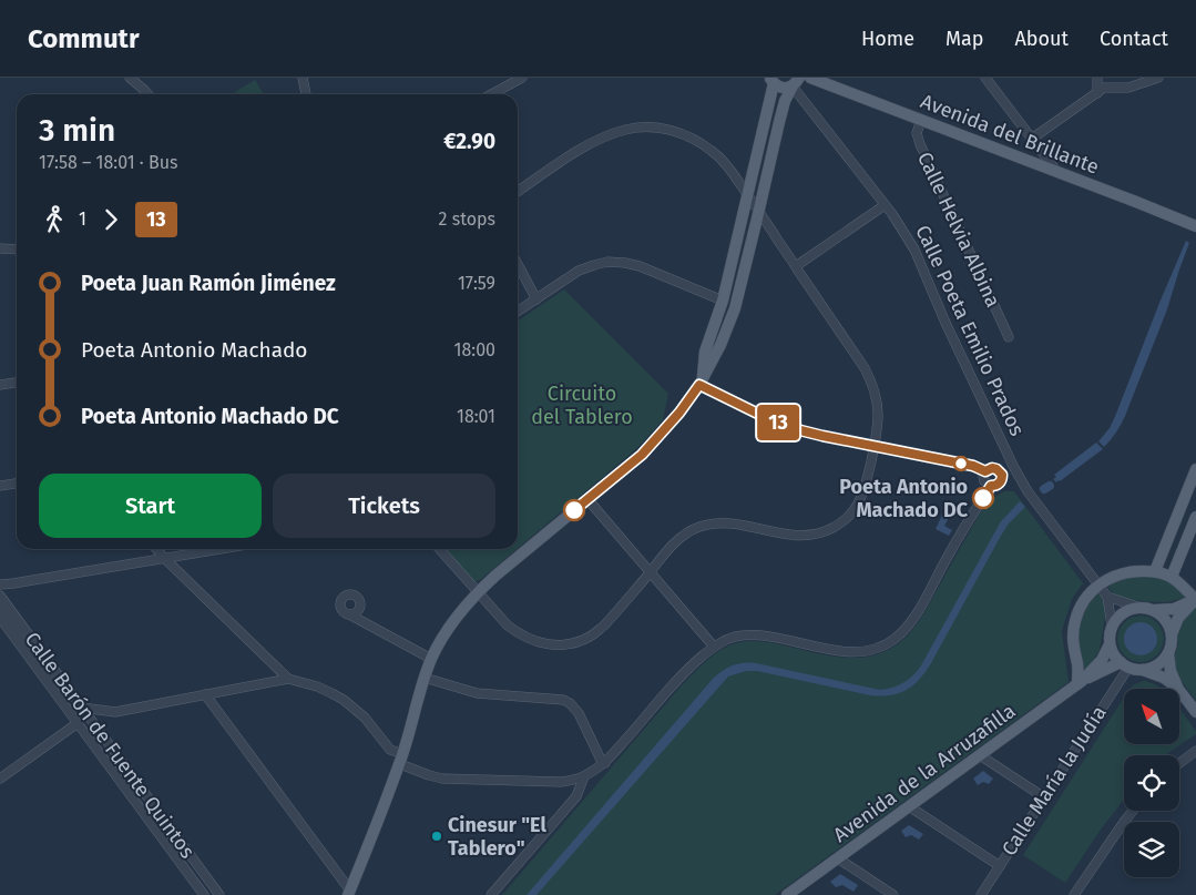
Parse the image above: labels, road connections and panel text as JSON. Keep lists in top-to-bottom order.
{
  "streets": {
    "main road": ["Avenida del Brillante", "Avenida de la Arruzafilla"],
    "street": [
      "Calle Helvia Albina",
      "Calle Poeta Emilio Prados",
      "Calle Barón de Fuente Quintos",
      "Calle María la Judía"
    ]
  },
  "crossings": [
    ["Avenida del Brillante", "Calle Helvia Albina"],
    ["Avenida de la Arruzafilla", "Calle María la Judía"]
  ],
  "parks": ["Circuito del Tablero"],
  "places": ["Poeta Antonio Machado DC", "Cinesur \"El Tablero\""],
  "lines": ["bus line 13"],
  "north": "top left",
  "page": {
    "header": "Commutr",
    "nav": [
      "Home",
      "Map",
      "About",
      "Contact"
    ],
    "on_map": "13",
    "heading": ["3 min", "17:58 – 18:01 · Bus", "€2.90"],
    "legs": ["1", "13", "2 stops"],
    "list": [
      {
        "name": "Poeta Juan Ramón Jiménez",
        "value": "17:59"
      },
      {
        "name": "Poeta Antonio Machado",
        "value": "18:00"
      },
      {
        "name": "Poeta Antonio Machado DC",
        "value": "18:01"
      }
    ],
    "buttons": ["Start", "Tickets"]
  }
}
